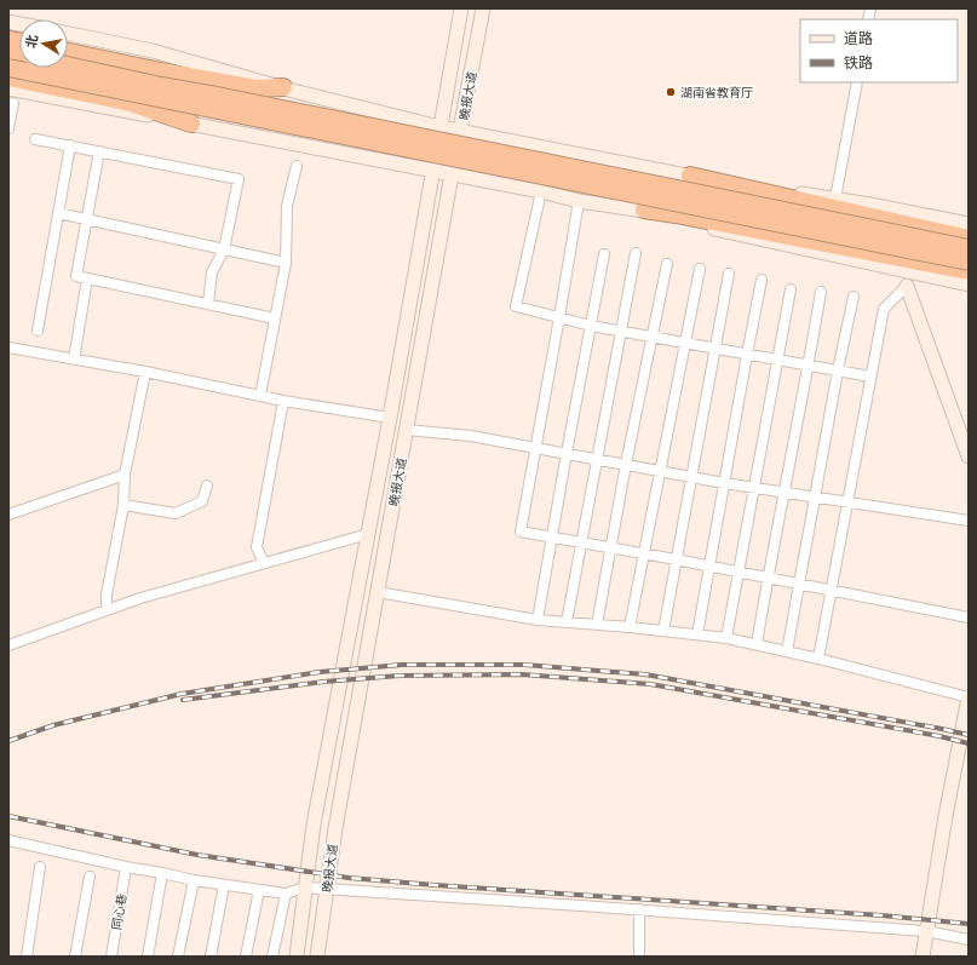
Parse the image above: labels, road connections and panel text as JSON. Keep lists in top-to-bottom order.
{
  "streets": {
    "main road": ["晚报大道"],
    "street": ["同心巷"]
  },
  "places": ["湖南省教育厅"],
  "legend": ["道路", "铁路"],
  "north": "left"
}
